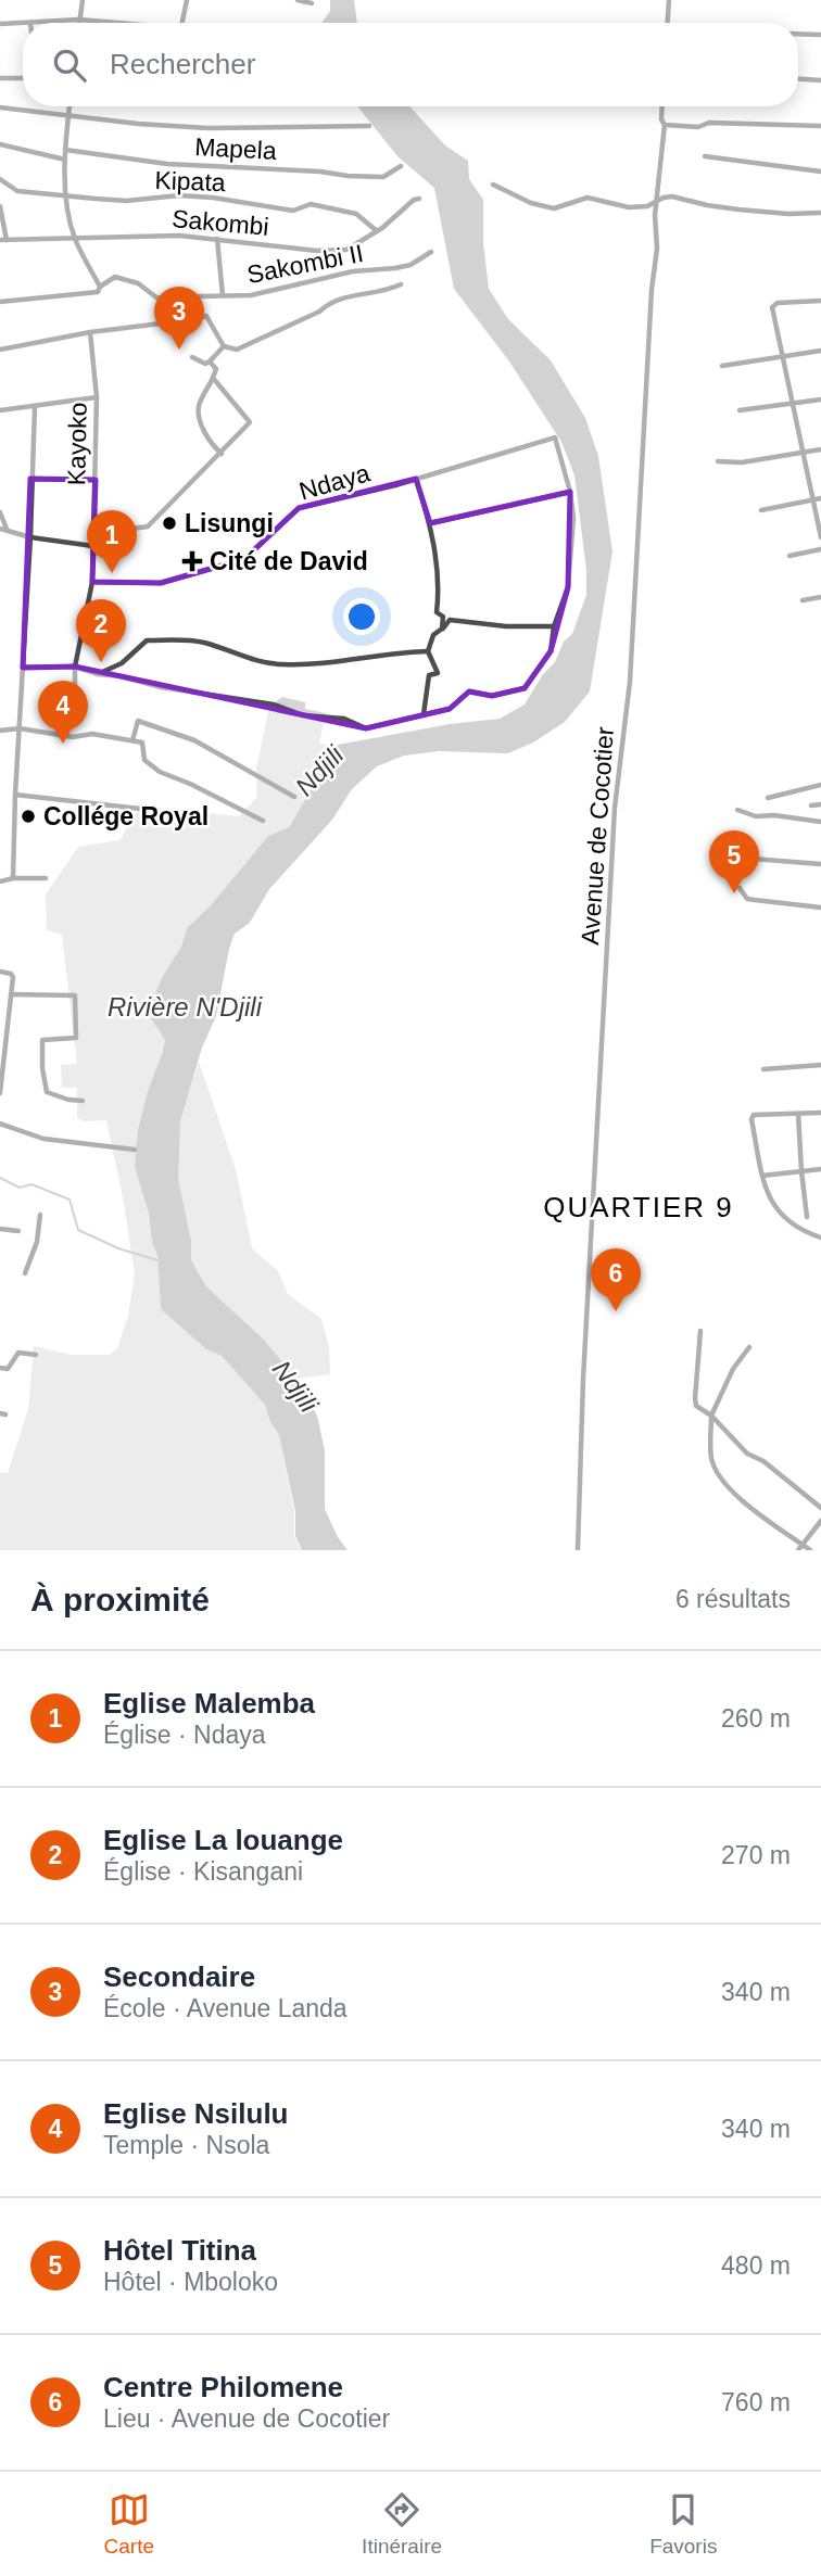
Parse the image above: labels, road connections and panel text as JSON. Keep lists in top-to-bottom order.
{
  "streets": {
    "street": [
      "Mapela",
      "Kipata",
      "Sakombi",
      "Sakombi II",
      "Kayoko",
      "Ndaya",
      "Avenue de Cocotier"
    ]
  },
  "crossings": [
    ["Kipata", "Sakombi"],
    ["Kayoko", "Ndaya"]
  ],
  "districts": ["QUARTIER 9"],
  "water": ["Ndjili", "Rivière N'Djili"],
  "places": {
    "other": ["Lisungi", "Collége Royal"],
    "health": ["Cité de David"]
  },
  "page": {
    "search": "Rechercher",
    "pins": [
      "3",
      "1",
      "2",
      "4",
      "5",
      "6"
    ],
    "heading": ["À proximité", "6 résultats"],
    "list": [
      {
        "mark": "1",
        "name": "Eglise Malemba",
        "note": "Église · Ndaya",
        "value": "260 m"
      },
      {
        "mark": "2",
        "name": "Eglise La louange",
        "note": "Église · Kisangani",
        "value": "270 m"
      },
      {
        "mark": "3",
        "name": "Secondaire",
        "note": "École · Avenue Landa",
        "value": "340 m"
      },
      {
        "mark": "4",
        "name": "Eglise Nsilulu",
        "note": "Temple · Nsola",
        "value": "340 m"
      },
      {
        "mark": "5",
        "name": "Hôtel Titina",
        "note": "Hôtel · Mboloko",
        "value": "480 m"
      },
      {
        "mark": "6",
        "name": "Centre Philomene",
        "note": "Lieu · Avenue de Cocotier",
        "value": "760 m"
      }
    ],
    "nav": ["Carte", "Itinéraire", "Favoris"]
  }
}
